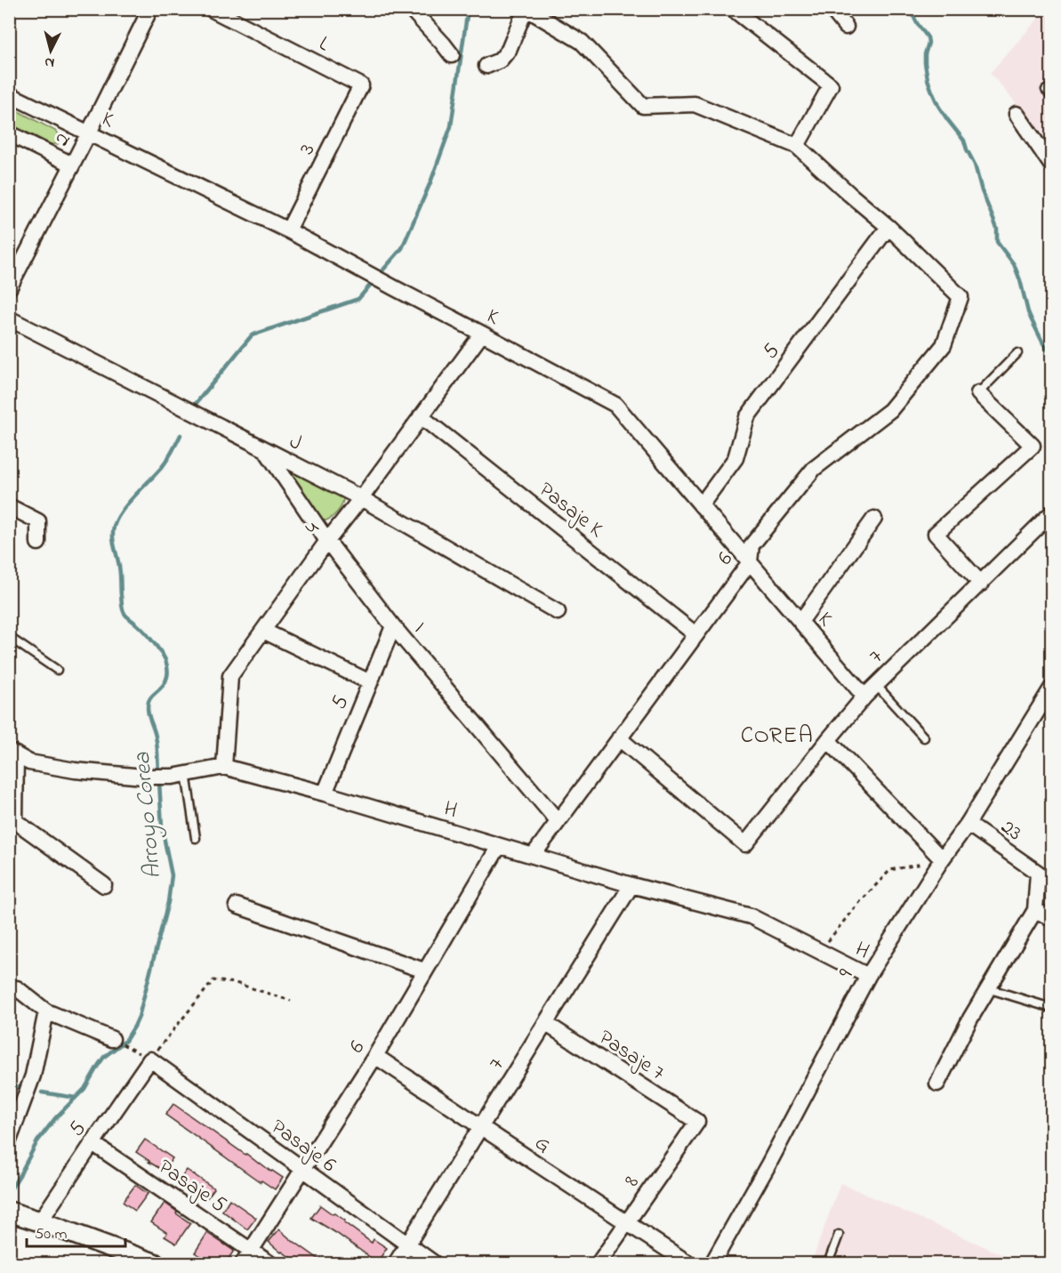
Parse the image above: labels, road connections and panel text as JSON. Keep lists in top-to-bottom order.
{
  "streets": {
    "street": [
      "L",
      "K",
      "2",
      "3",
      "5",
      "J",
      "Pasaje K",
      "4",
      "6",
      "I",
      "7",
      "H",
      "23",
      "9",
      "Pasaje 7",
      "G",
      "Pasaje 6",
      "8",
      "Pasaje 5"
    ]
  },
  "crossings": [
    ["L", "3"],
    ["K", "2"],
    ["K", "3"],
    ["K", "5"],
    ["K", "4"],
    ["K", "6"],
    ["K", "7"],
    ["5", "6"],
    ["5", "I"],
    ["5", "H"],
    ["5", "Pasaje 6"],
    ["5", "Pasaje 5"],
    ["J", "4"],
    ["J", "I"],
    ["Pasaje K", "4"],
    ["Pasaje K", "6"],
    ["4", "I"],
    ["4", "H"],
    ["6", "I"],
    ["6", "7"],
    ["6", "H"],
    ["6", "G"],
    ["6", "Pasaje 6"],
    ["6", "Pasaje 5"],
    ["7", "H"],
    ["7", "Pasaje 7"],
    ["7", "G"],
    ["7", "Pasaje 6"],
    ["H", "9"],
    ["23", "9"],
    ["Pasaje 7", "8"],
    ["G", "8"]
  ],
  "districts": ["COREA"],
  "water": ["Arroyo Corea"],
  "scale_bar": "50 m",
  "north": "bottom"
}
